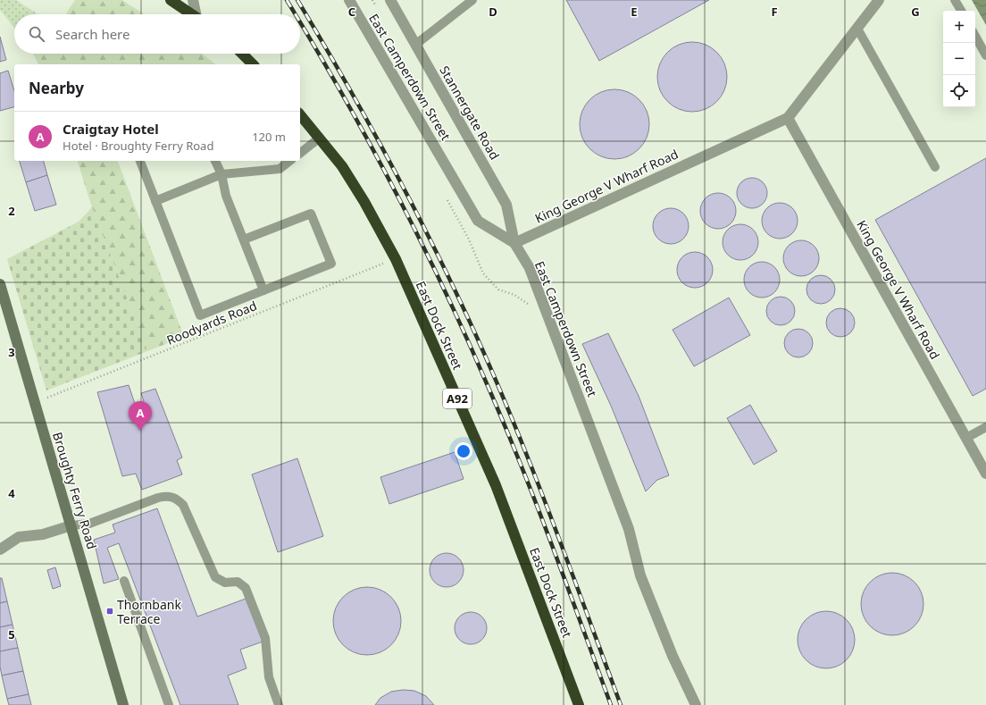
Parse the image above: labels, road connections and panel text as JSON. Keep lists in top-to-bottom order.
{
  "streets": {
    "highway": ["East Dock Street", "A92"],
    "street": [
      "East Camperdown Street",
      "Stannergate Road",
      "King George V Wharf Road",
      "Broughty Ferry Road"
    ],
    "path": ["Roodyards Road"]
  },
  "crossings": [
    ["East Camperdown Street", "Stannergate Road"],
    ["East Camperdown Street", "King George V Wharf Road"],
    ["Stannergate Road", "King George V Wharf Road"],
    ["Roodyards Road", "East Dock Street"],
    ["Roodyards Road", "Broughty Ferry Road"]
  ],
  "places": {
    "transit": ["Thornbank Terrace"]
  },
  "page": {
    "map_buttons": ["+", "−"],
    "search": "Search here",
    "heading": "Nearby",
    "list": [
      {
        "mark": "A",
        "name": "Craigtay Hotel",
        "note": "Hotel · Broughty Ferry Road",
        "value": "120 m"
      }
    ],
    "pins": "A"
  },
  "grid": {
    "columns": [
      "C",
      "D",
      "E",
      "F",
      "G"
    ],
    "rows": [
      "2",
      "3",
      "4",
      "5"
    ]
  }
}
